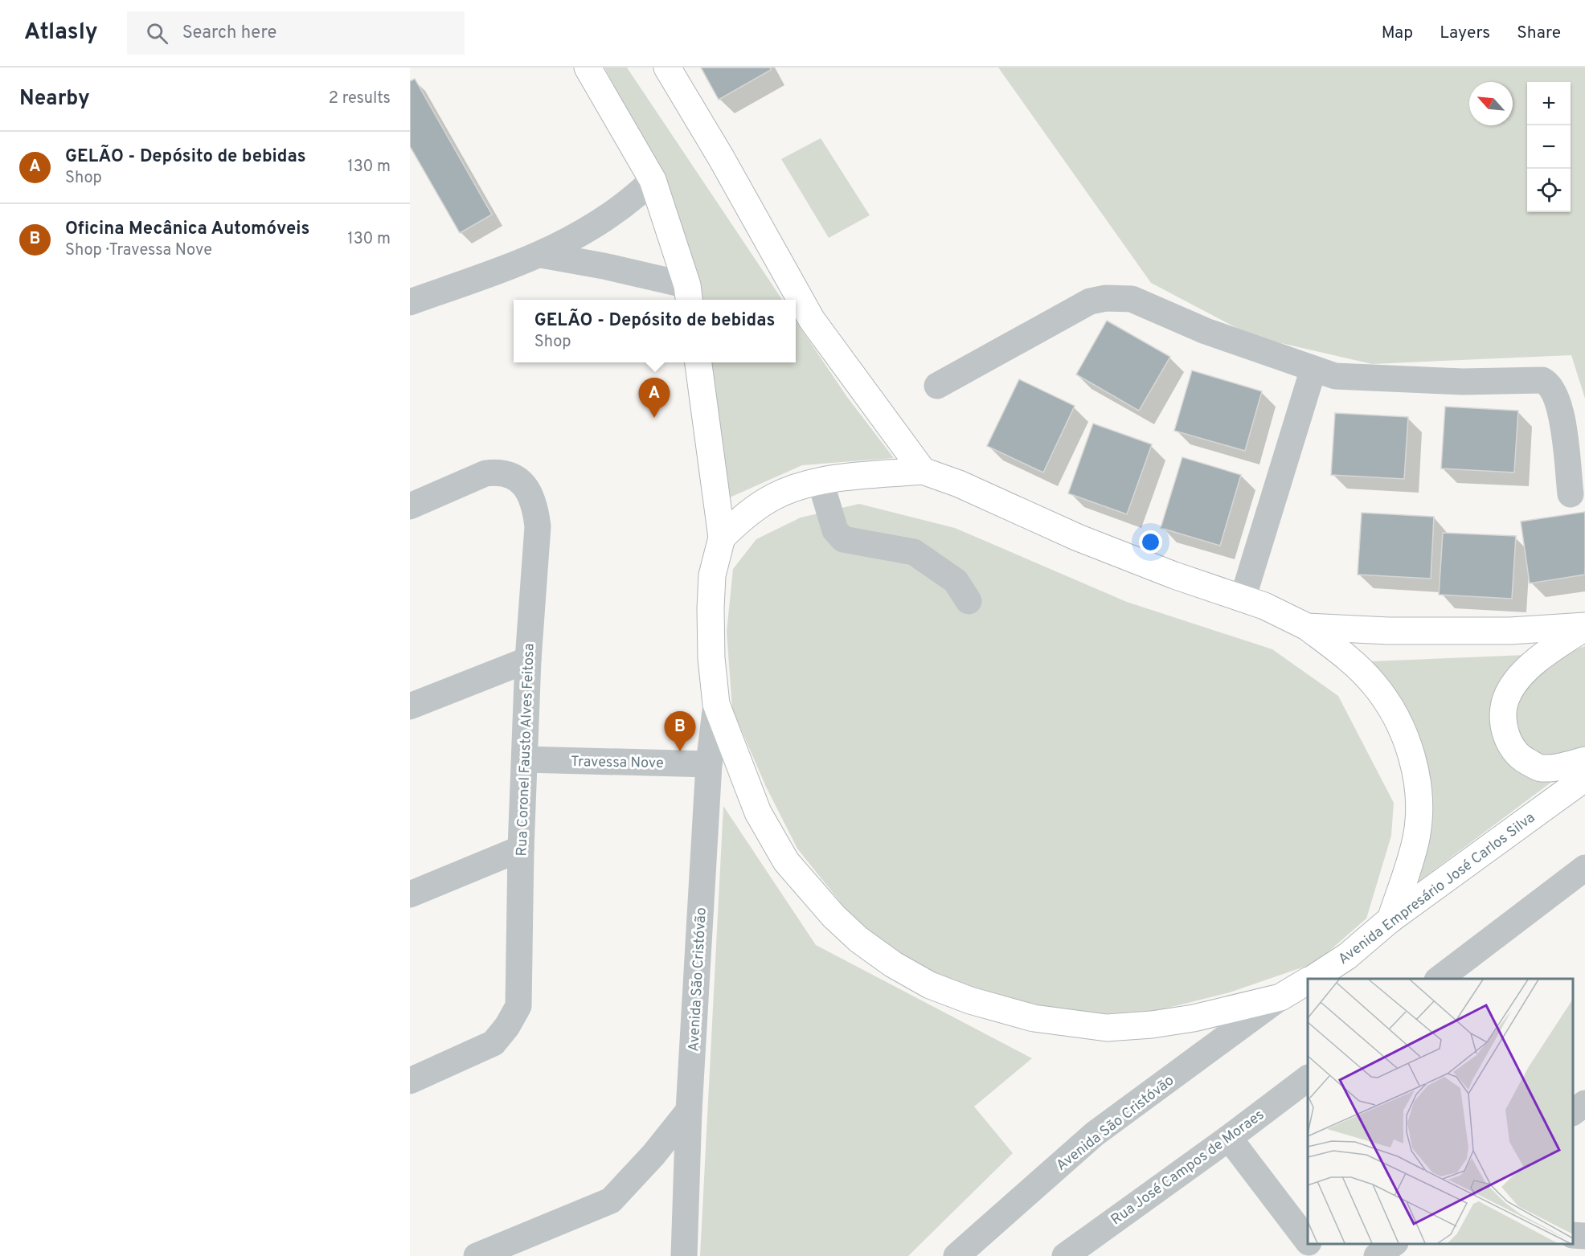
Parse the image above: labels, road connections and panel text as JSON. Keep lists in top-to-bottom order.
{
  "streets": {
    "main road": ["Avenida Empresário José Carlos Silva"],
    "street": [
      "Rua Coronel Fausto Alves Feitosa",
      "Travessa Nove",
      "Avenida São Cristóvão",
      "Rua José Campos de Moraes"
    ]
  },
  "crossings": [
    ["Rua Coronel Fausto Alves Feitosa", "Travessa Nove"],
    ["Travessa Nove", "Avenida São Cristóvão"],
    ["Avenida Empresário José Carlos Silva", "Avenida São Cristóvão"]
  ],
  "north": "top left",
  "page": {
    "header": "Atlasly",
    "search": "Search here",
    "nav": ["Map", "Layers", "Share"],
    "heading": ["Nearby", "2 results"],
    "map_buttons": ["+", "−"],
    "list": [
      {
        "mark": "A",
        "name": "GELÃO - Depósito de bebidas",
        "note": "Shop",
        "value": "130 m"
      },
      {
        "mark": "B",
        "name": "Oficina Mecânica Automóveis",
        "note": "Shop · Travessa Nove",
        "value": "130 m"
      }
    ],
    "popup": ["GELÃO - Depósito de bebidas", "Shop"],
    "pins": ["A", "B"]
  }
}
